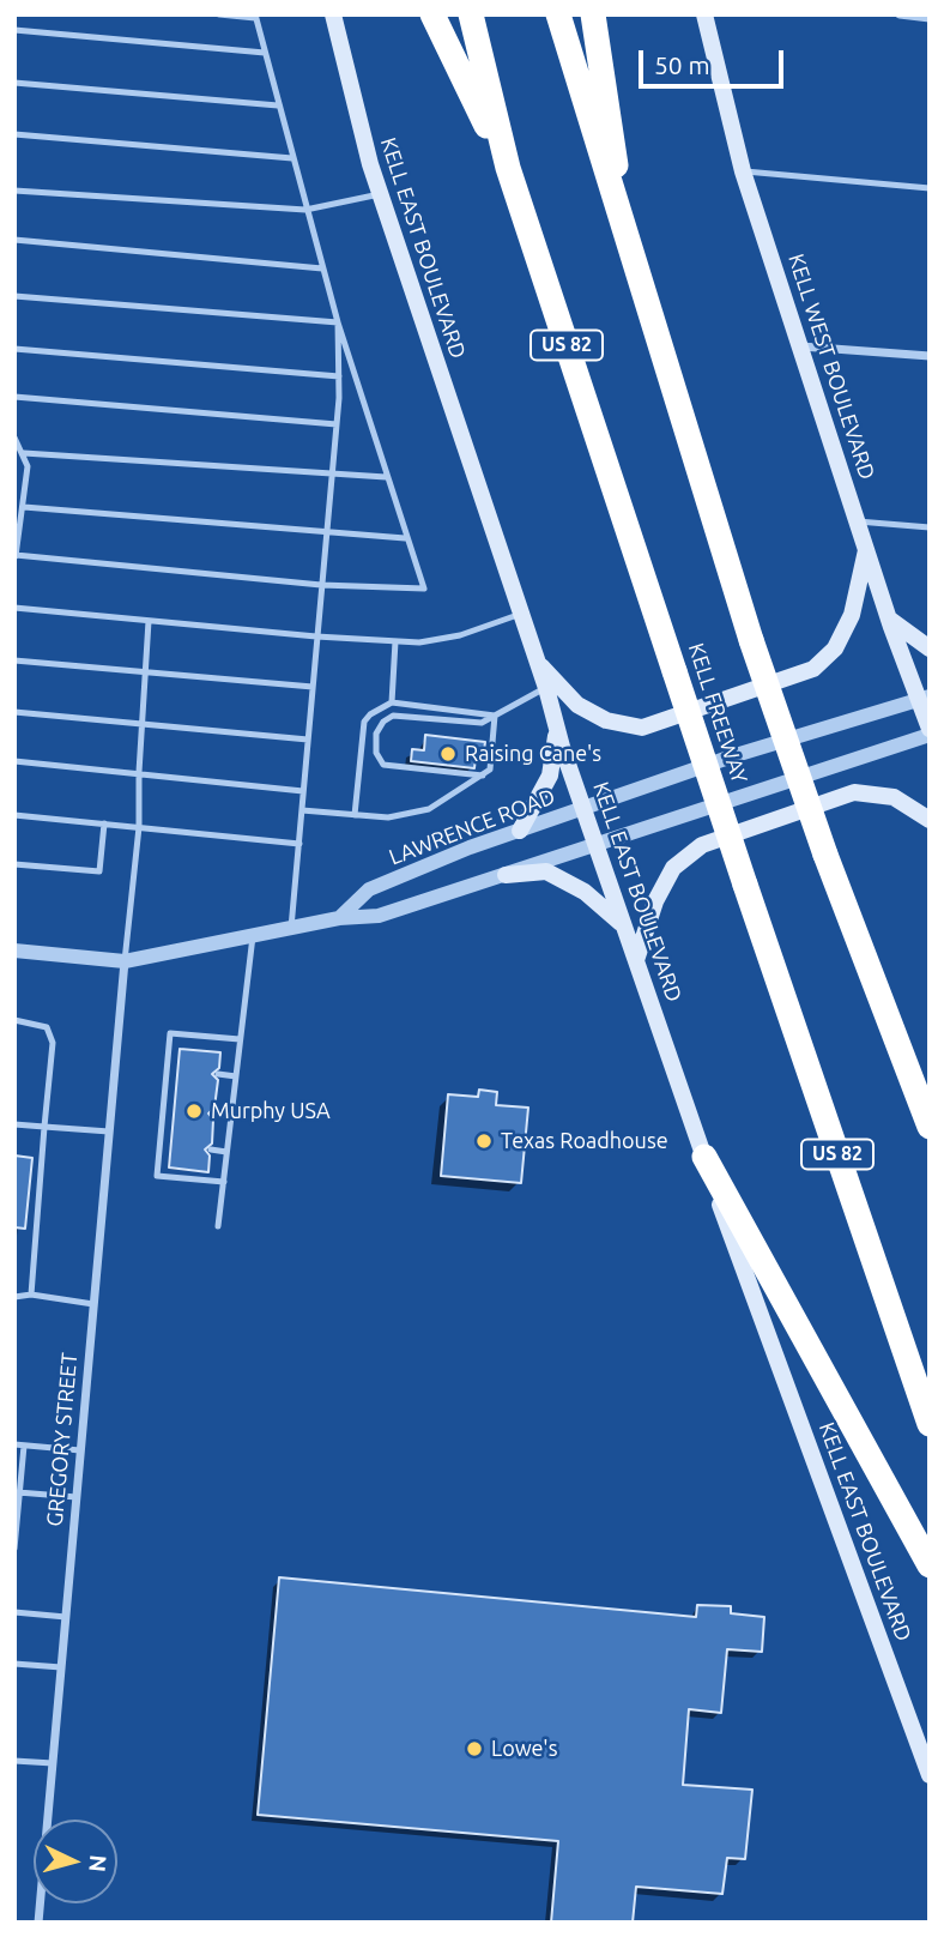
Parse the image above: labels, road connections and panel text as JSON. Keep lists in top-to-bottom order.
{
  "streets": {
    "highway": ["US 82", "KELL FREEWAY"],
    "main road": ["KELL EAST BOULEVARD", "KELL WEST BOULEVARD"],
    "street": ["LAWRENCE ROAD", "GREGORY STREET"]
  },
  "crossings": [
    ["KELL EAST BOULEVARD", "LAWRENCE ROAD"],
    ["KELL WEST BOULEVARD", "LAWRENCE ROAD"]
  ],
  "places": [
    "Raising Cane's",
    "Murphy USA",
    "Texas Roadhouse",
    "Lowe's"
  ],
  "scale_bar": "50 m",
  "north": "right"
}
